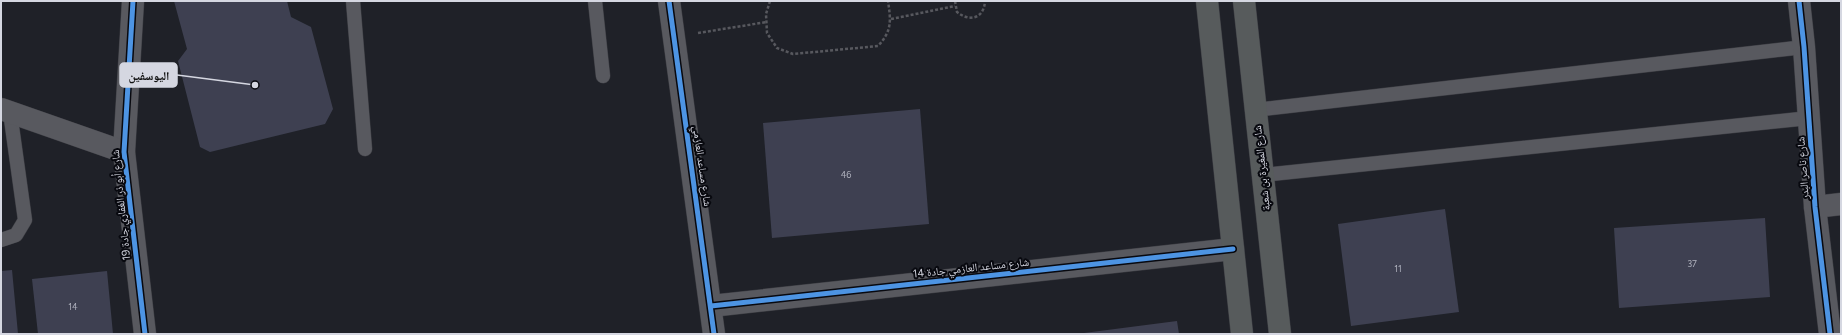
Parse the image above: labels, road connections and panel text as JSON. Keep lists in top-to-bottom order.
{
  "streets": {
    "main road": ["شارع المغيرة بن شعبة"],
    "street": [
      "شارع مساعد العازمي",
      "شارع ناصر البدر",
      "شارع أبو ذر الغفاري جادة 19",
      "شارع مساعد العازمي جادة 14"
    ]
  },
  "crossings": [
    ["شارع مساعد العازمي", "شارع مساعد العازمي جادة 14"]
  ],
  "places": ["اليوسفين"],
  "house_numbers": [
    "46",
    "37",
    "11",
    "14"
  ]
}
